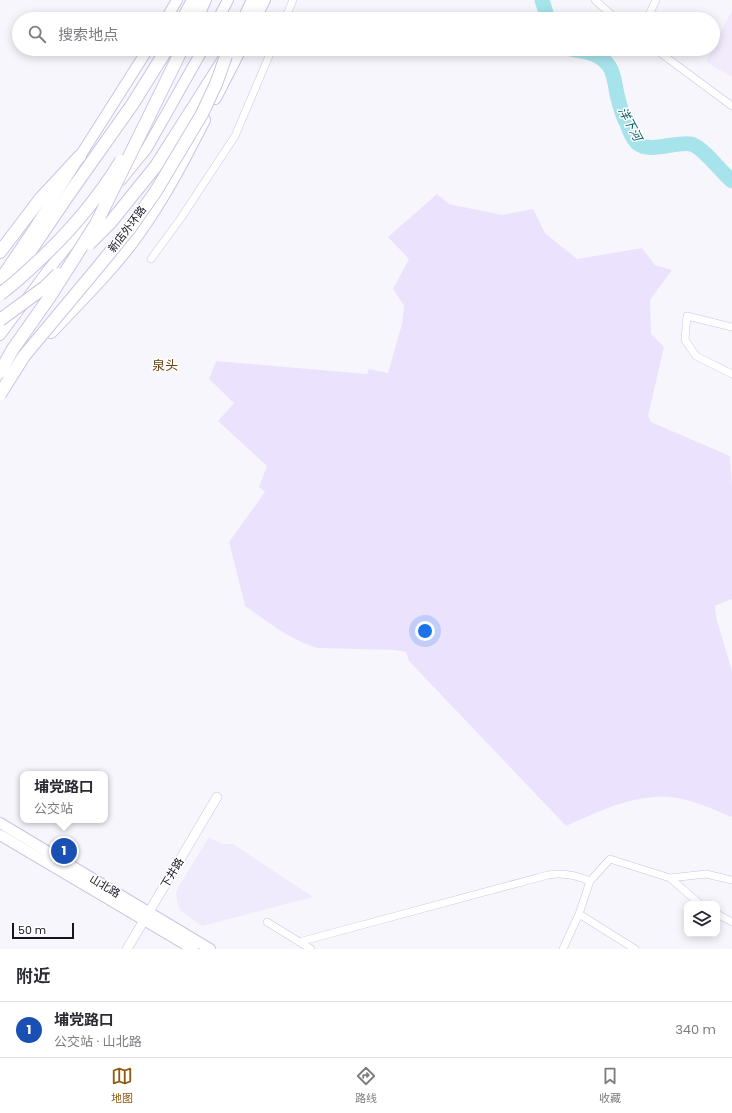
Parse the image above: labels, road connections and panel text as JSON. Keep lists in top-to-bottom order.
{
  "streets": {
    "highway": ["新店外环路"],
    "main road": ["山北路"],
    "street": ["下井路"]
  },
  "crossings": [
    ["下井路", "山北路"]
  ],
  "districts": ["泉头"],
  "water": ["洋下河"],
  "scale_bar": "50 m",
  "page": {
    "search": "搜索地点",
    "popup": ["埔党路口", "公交站"],
    "pins": "1",
    "scale": "50 m",
    "heading": "附近",
    "list": [
      {
        "mark": "1",
        "name": "埔党路口",
        "note": "公交站 · 山北路",
        "value": "340 m"
      }
    ],
    "nav": ["地图", "路线", "收藏"]
  }
}
